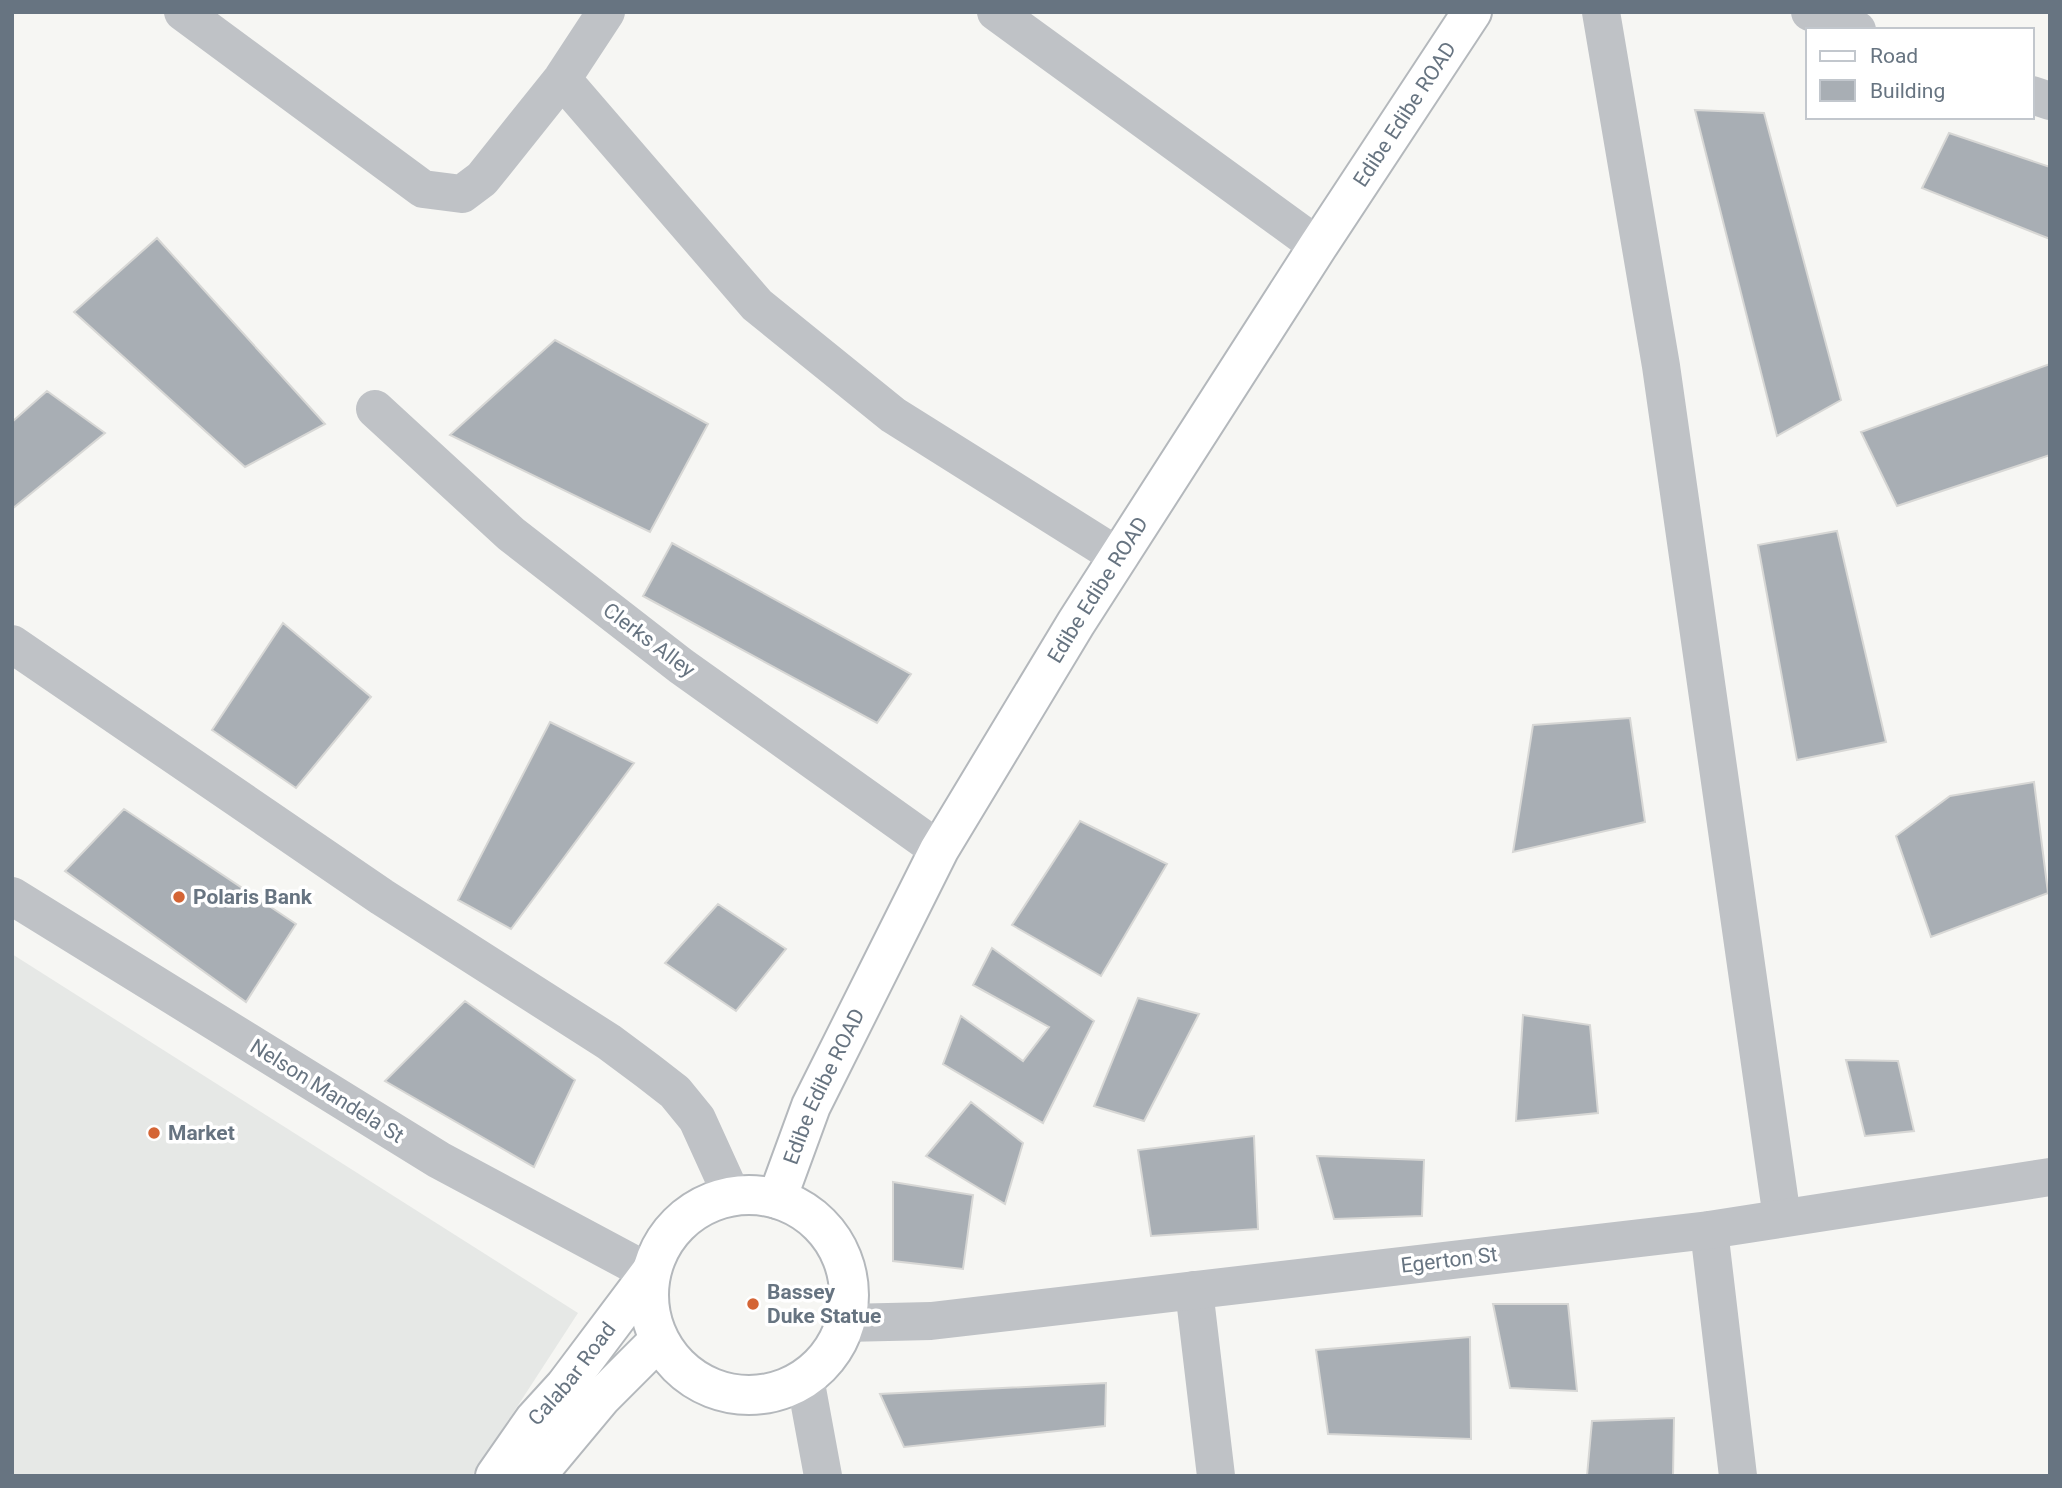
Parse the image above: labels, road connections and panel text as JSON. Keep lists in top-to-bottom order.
{
  "streets": {
    "main road": ["Edibe Edibe ROAD", "Calabar Road"],
    "street": ["Clerks Alley", "Nelson Mandela St", "Egerton St"]
  },
  "crossings": [
    ["Edibe Edibe ROAD", "Clerks Alley"],
    ["Edibe Edibe ROAD", "Nelson Mandela St"],
    ["Edibe Edibe ROAD", "Egerton St"],
    ["Edibe Edibe ROAD", "Calabar Road"],
    ["Nelson Mandela St", "Egerton St"],
    ["Nelson Mandela St", "Calabar Road"],
    ["Egerton St", "Calabar Road"]
  ],
  "places": ["Polaris Bank", "Market", "Bassey Duke Statue"],
  "legend": ["Road", "Building"]
}
